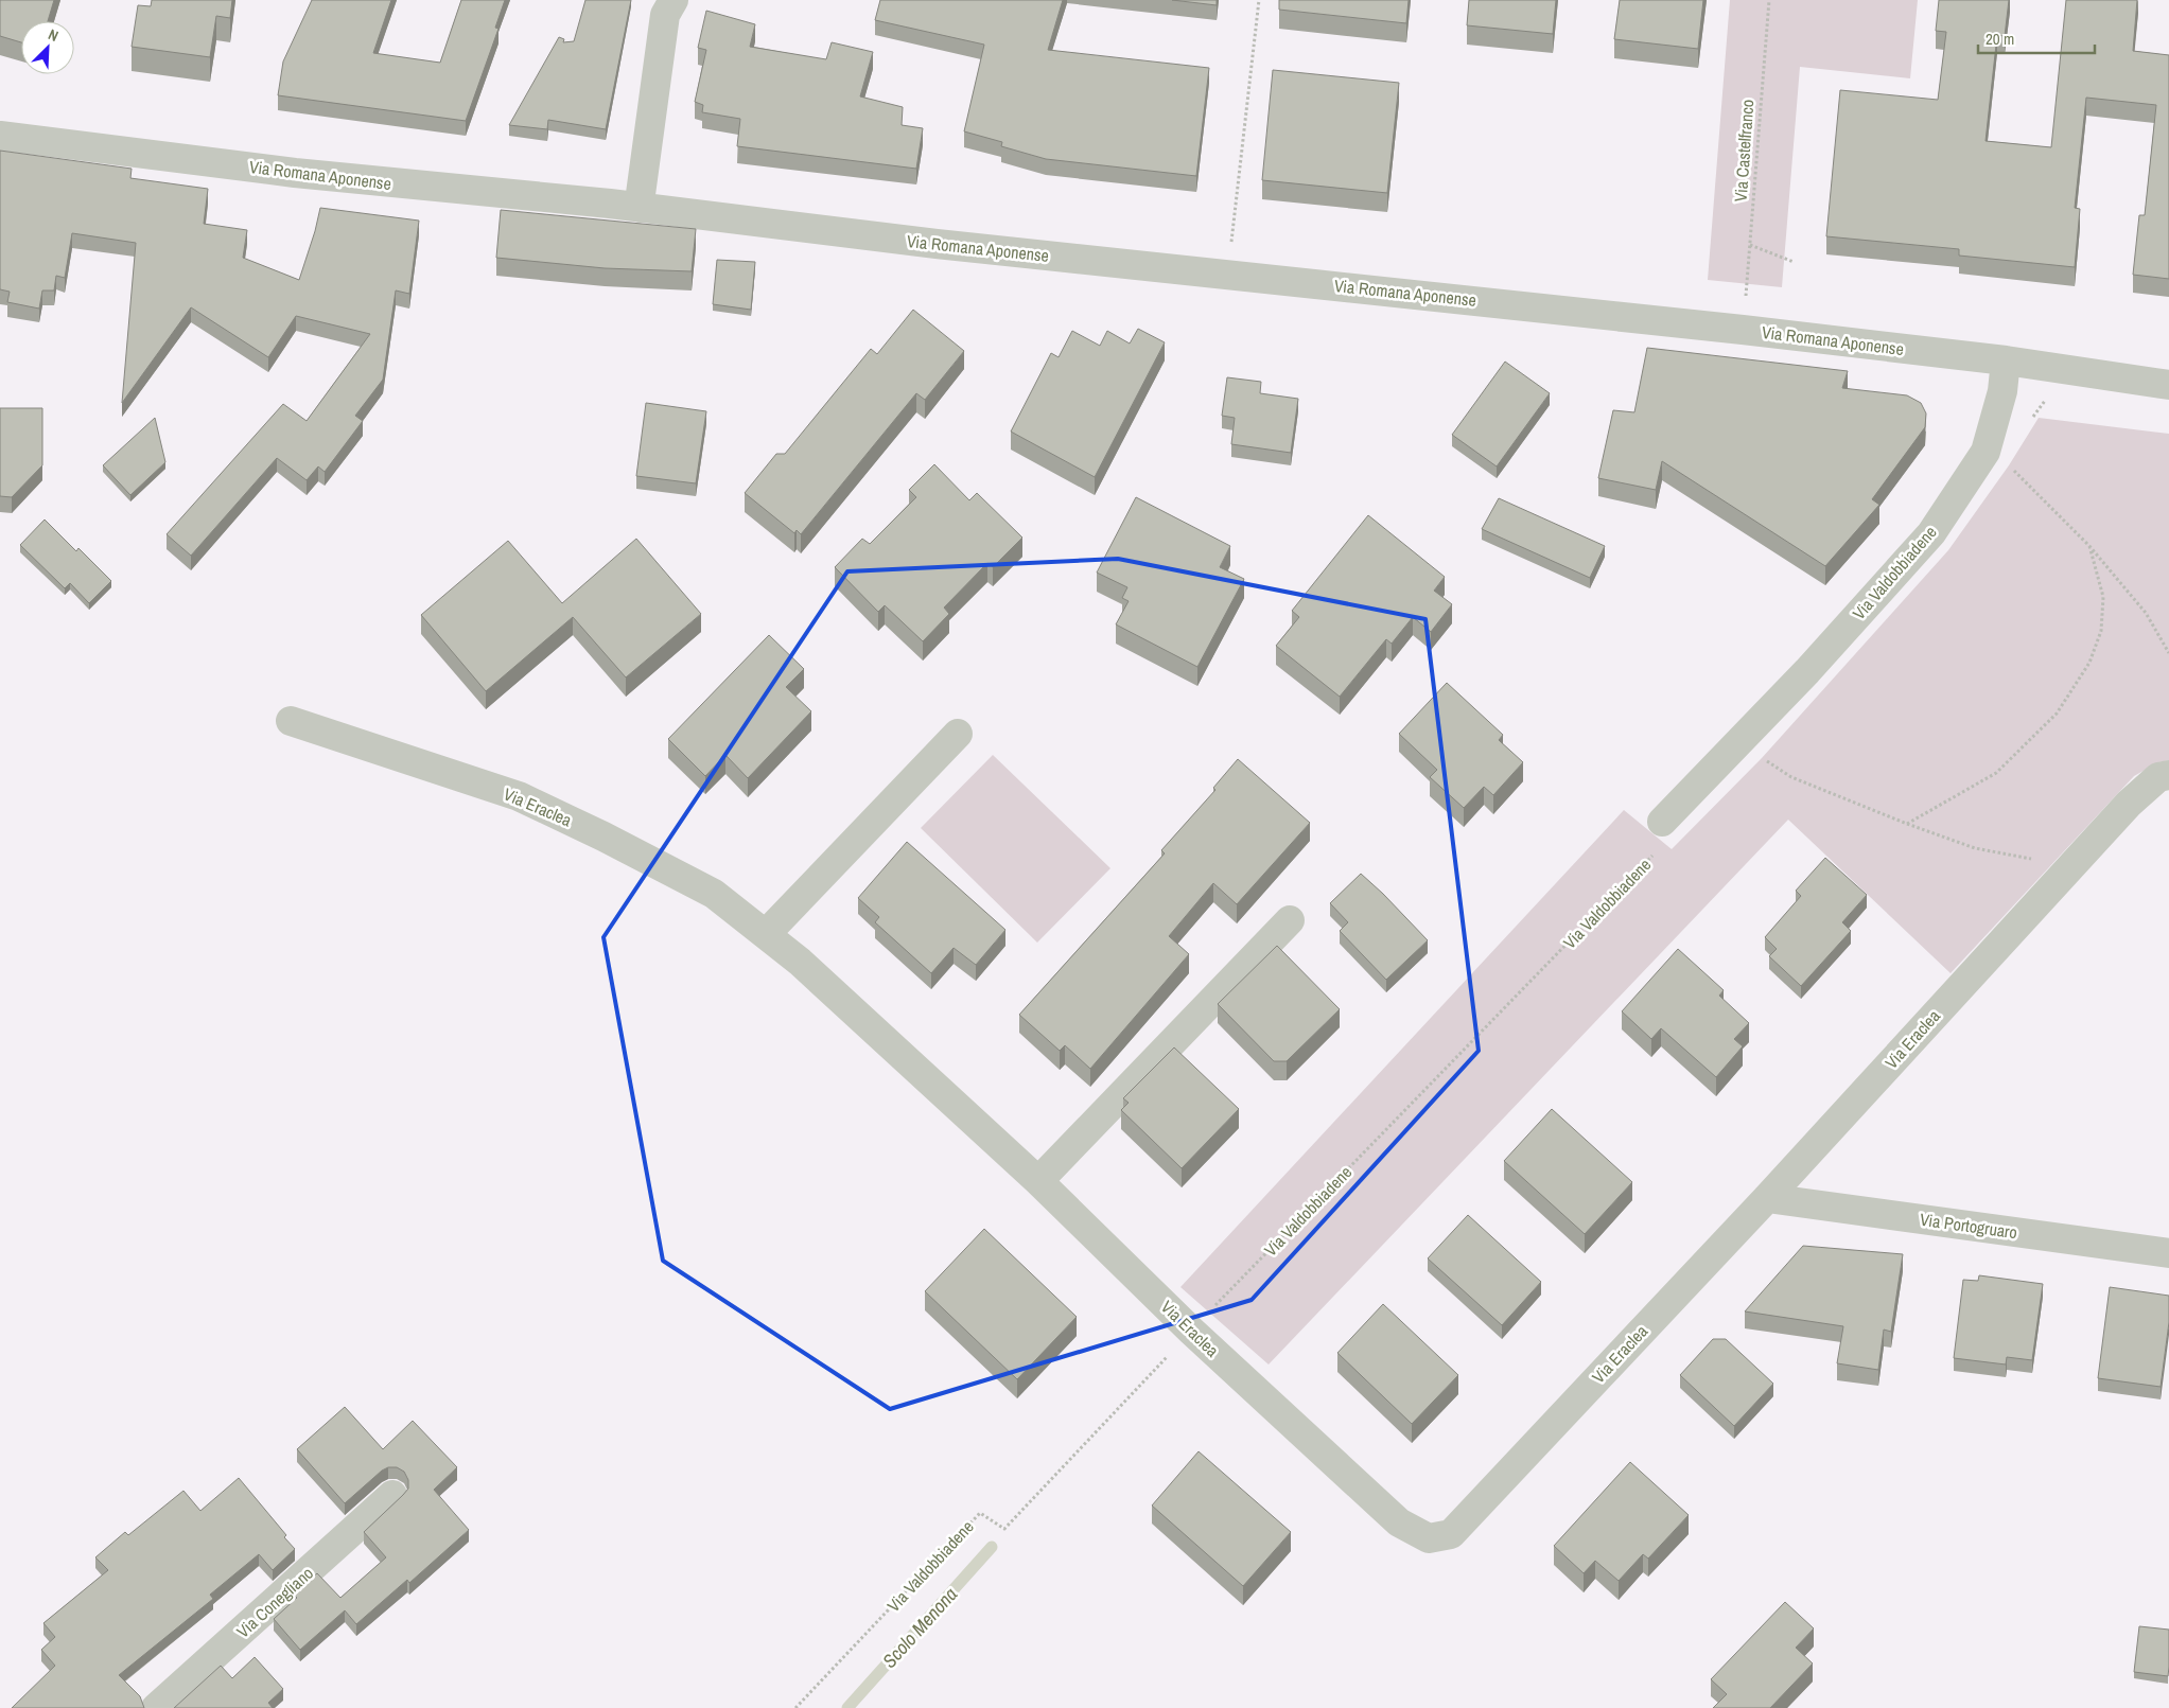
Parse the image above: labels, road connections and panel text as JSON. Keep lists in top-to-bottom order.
{
  "streets": {
    "street": [
      "Via Romana Aponense",
      "Via Valdobbiadene",
      "Via Eraclea",
      "Via Portogruaro",
      "Via Conegliano"
    ],
    "path": ["Via Castelfranco"]
  },
  "crossings": [
    ["Via Romana Aponense", "Via Valdobbiadene"],
    ["Via Valdobbiadene", "Via Eraclea"],
    ["Via Eraclea", "Via Portogruaro"]
  ],
  "water": ["Scolo Menona"],
  "scale_bar": "20 m",
  "north": "top right"
}
